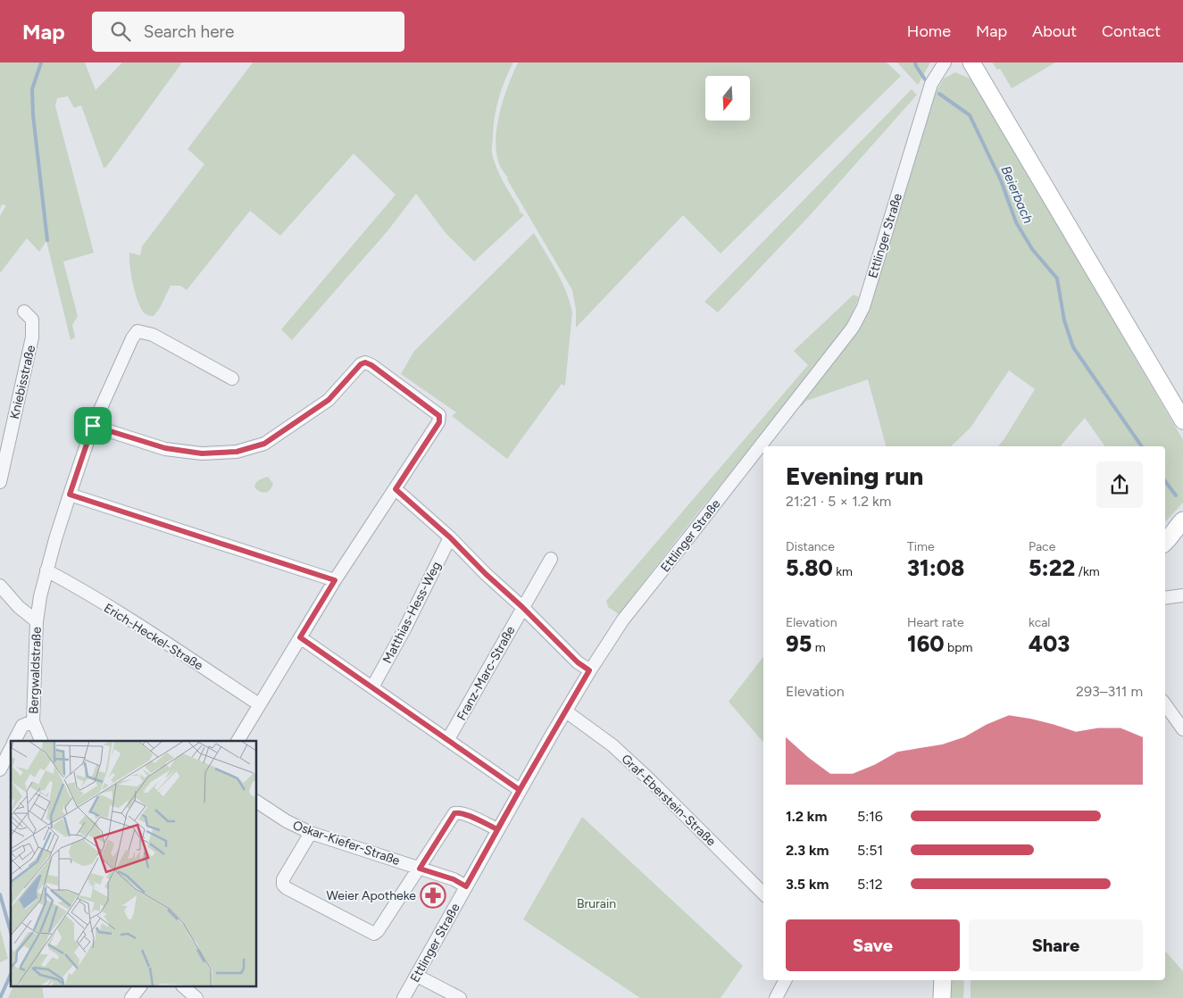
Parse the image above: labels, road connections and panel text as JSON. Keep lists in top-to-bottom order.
{
  "streets": {
    "street": [
      "Ettlinger Straße",
      "Kniebisstraße",
      "Matthias-Hess-Weg",
      "Erich-Heckel-Straße",
      "Bergwaldstraße",
      "Franz-Marc-Straße",
      "Graf-Eberstein-Straße",
      "Oskar-Kiefer-Straße"
    ]
  },
  "crossings": [
    ["Ettlinger Straße", "Graf-Eberstein-Straße"],
    ["Ettlinger Straße", "Oskar-Kiefer-Straße"]
  ],
  "water": ["Beierbach"],
  "parks": ["Brurain"],
  "places": {
    "pharmacy": ["Weier Apotheke"]
  },
  "north": "bottom",
  "page": {
    "header": "Map",
    "search": "Search here",
    "nav": [
      "Home",
      "Map",
      "About",
      "Contact"
    ],
    "heading": ["Evening run", "21:21 · 5 × 1.2 km"],
    "stats": [
      ["Distance", "5.80 km"],
      ["Time", "31:08"],
      ["Pace", "5:22 /km"],
      ["Elevation", "95 m"],
      ["Heart rate", "160 bpm"],
      ["kcal", "403"]
    ],
    "chart": ["Elevation", "293–311 m"],
    "list": [
      {
        "name": "1.2 km",
        "note": "5:16"
      },
      {
        "name": "2.3 km",
        "note": "5:51"
      },
      {
        "name": "3.5 km",
        "note": "5:12"
      }
    ],
    "buttons": ["Save", "Share"]
  }
}
